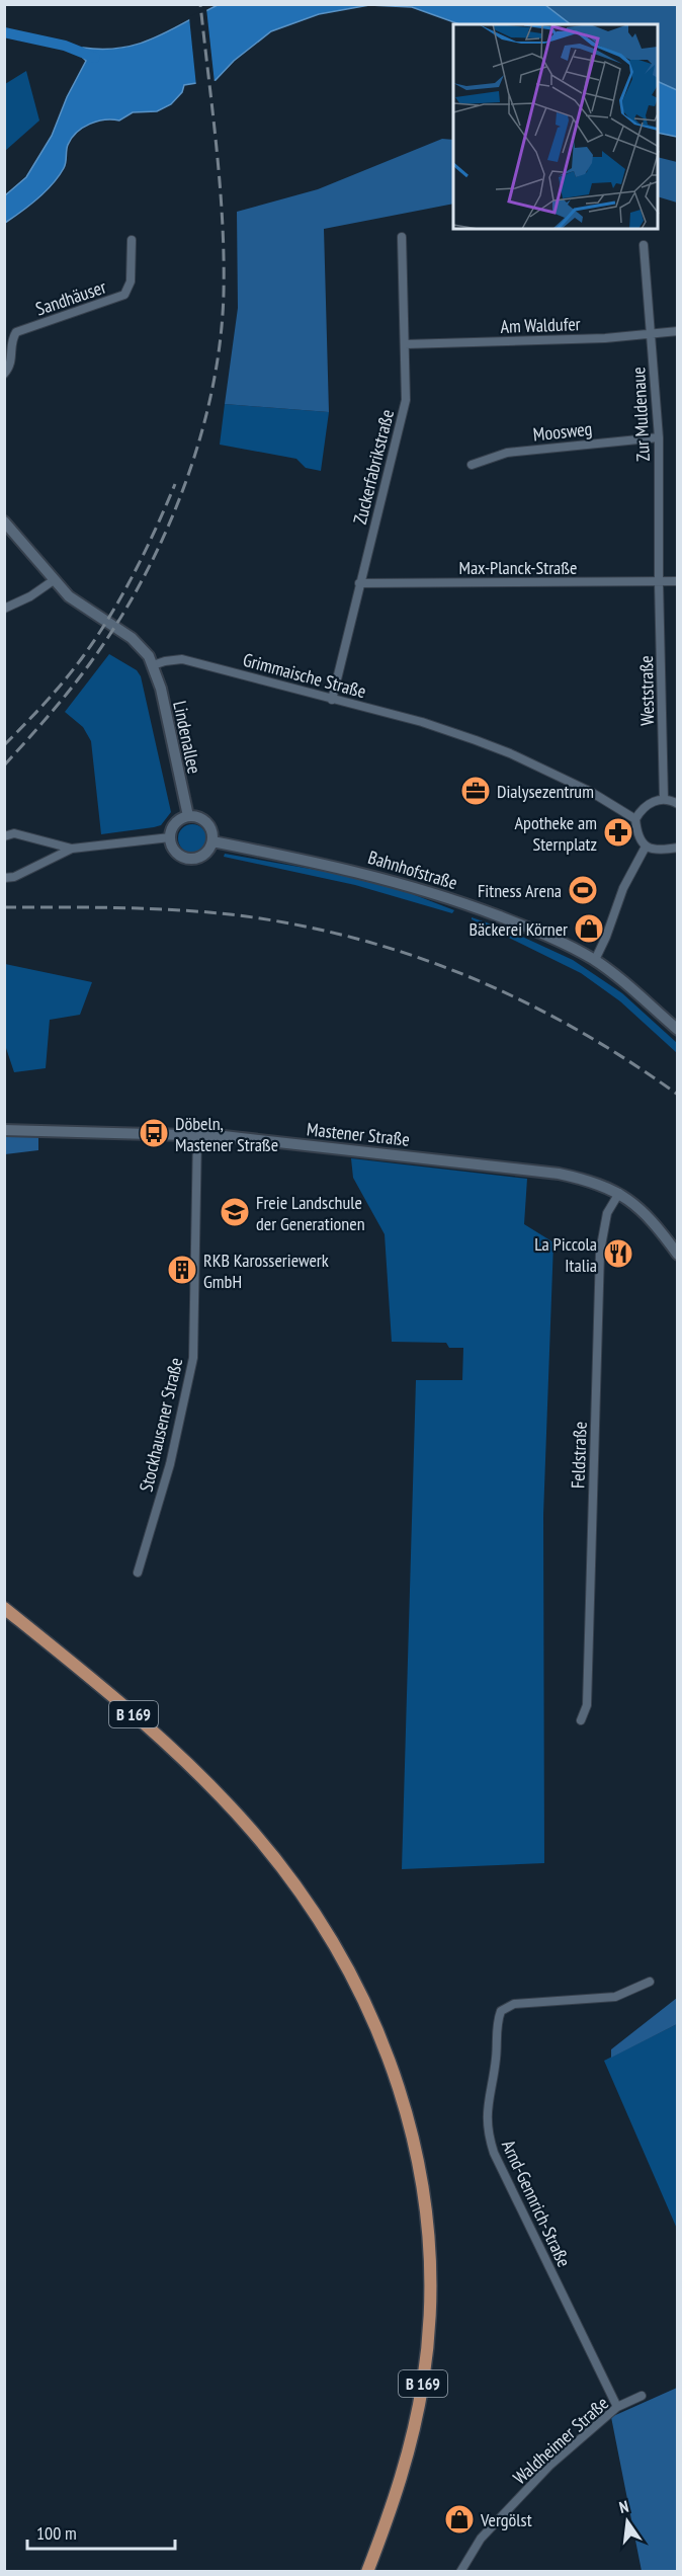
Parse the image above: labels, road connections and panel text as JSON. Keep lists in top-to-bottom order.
{
  "streets": {
    "main road": [
      "Lindenallee",
      "Bahnhofstraße",
      "Mastener Straße",
      "B 169"
    ],
    "street": [
      "Sandhäuser",
      "Am Waldufer",
      "Zur Muldenaue",
      "Moosweg",
      "Zuckerfabrikstraße",
      "Max-Planck-Straße",
      "Grimmaische Straße",
      "Weststraße",
      "Stockhausener Straße",
      "Feldstraße",
      "Arnd-Gennrich-Straße",
      "Waldheimer Straße"
    ]
  },
  "crossings": [
    ["Am Waldufer", "Zur Muldenaue"],
    ["Am Waldufer", "Zuckerfabrikstraße"],
    ["Zur Muldenaue", "Moosweg"],
    ["Zur Muldenaue", "Max-Planck-Straße"],
    ["Zur Muldenaue", "Weststraße"],
    ["Zuckerfabrikstraße", "Max-Planck-Straße"],
    ["Zuckerfabrikstraße", "Grimmaische Straße"],
    ["Max-Planck-Straße", "Weststraße"],
    ["Grimmaische Straße", "Lindenallee"],
    ["Lindenallee", "Bahnhofstraße"],
    ["Mastener Straße", "Stockhausener Straße"],
    ["Mastener Straße", "Feldstraße"],
    ["Arnd-Gennrich-Straße", "Waldheimer Straße"]
  ],
  "places": {
    "office": ["Dialysezentrum"],
    "pharmacy": ["Apotheke am Sternplatz"],
    "sports": ["Fitness Arena"],
    "shop": ["Bäckerei Körner", "Vergölst"],
    "bus stop": ["Döbeln, Mastener Straße"],
    "school or university": ["Freie Landschule der Generationen"],
    "restaurant": ["La Piccola Italia"],
    "building": ["RKB Karosseriewerk GmbH"]
  },
  "scale_bar": "100 m",
  "north": "top"
}
